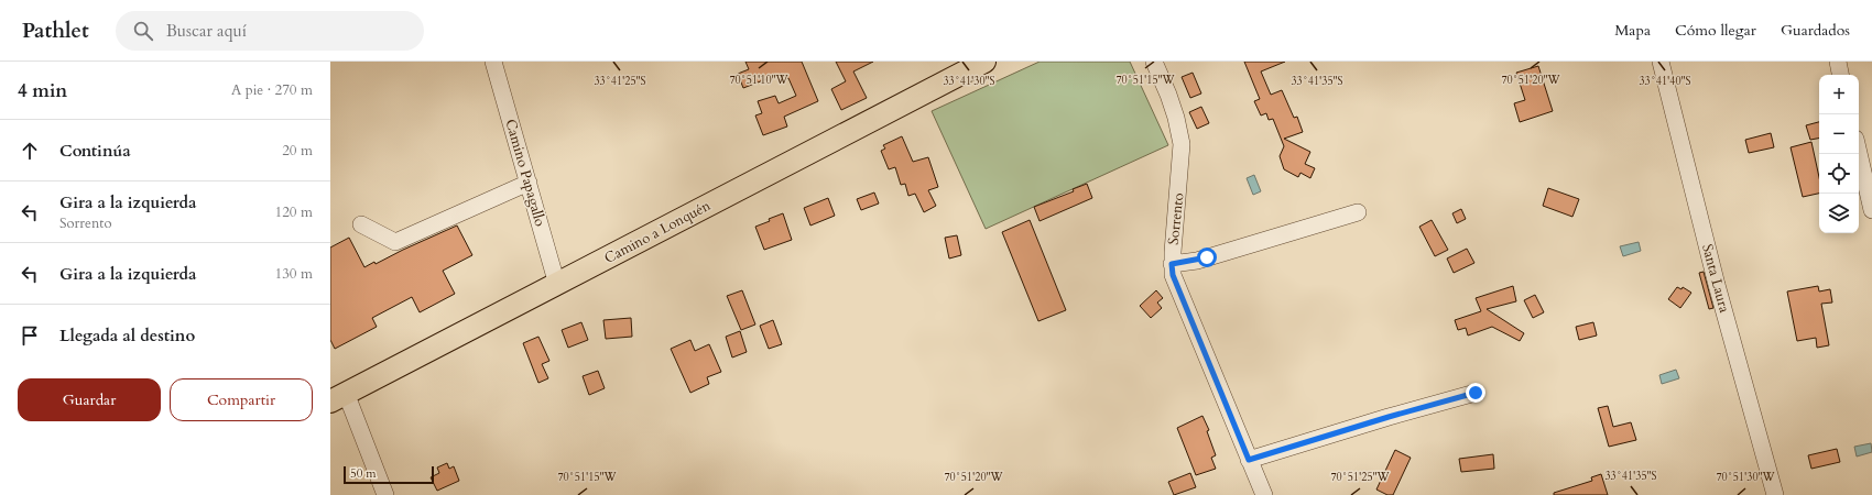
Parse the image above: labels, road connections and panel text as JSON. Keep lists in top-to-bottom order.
{
  "streets": {
    "main road": ["Camino a Lonquén"],
    "street": ["Camino Papagallo", "Sorrento", "Santa Laura"]
  },
  "crossings": [
    ["Camino Papagallo", "Camino a Lonquén"]
  ],
  "scale_bar": "50 m",
  "page": {
    "header": "Pathlet",
    "search": "Buscar aquí",
    "nav": ["Mapa", "Cómo llegar", "Guardados"],
    "heading": ["4 min", "A pie · 270 m"],
    "map_buttons": ["+", "−"],
    "list": [
      ["Continúa", "20 m"],
      ["Gira a la izquierda", "Sorrento", "120 m"],
      ["Gira a la izquierda", "130 m"],
      "Llegada al destino"
    ],
    "buttons": ["Guardar", "Compartir"],
    "scale": "50 m"
  },
  "coordinates": [
    "70°51'20\"W",
    "70°51'10\"W",
    "70°51'15\"W",
    "33°41'25\"S",
    "33°41'30\"S",
    "33°41'35\"S",
    "33°41'40\"S",
    "70°51'25\"W",
    "70°51'30\"W"
  ]
}
